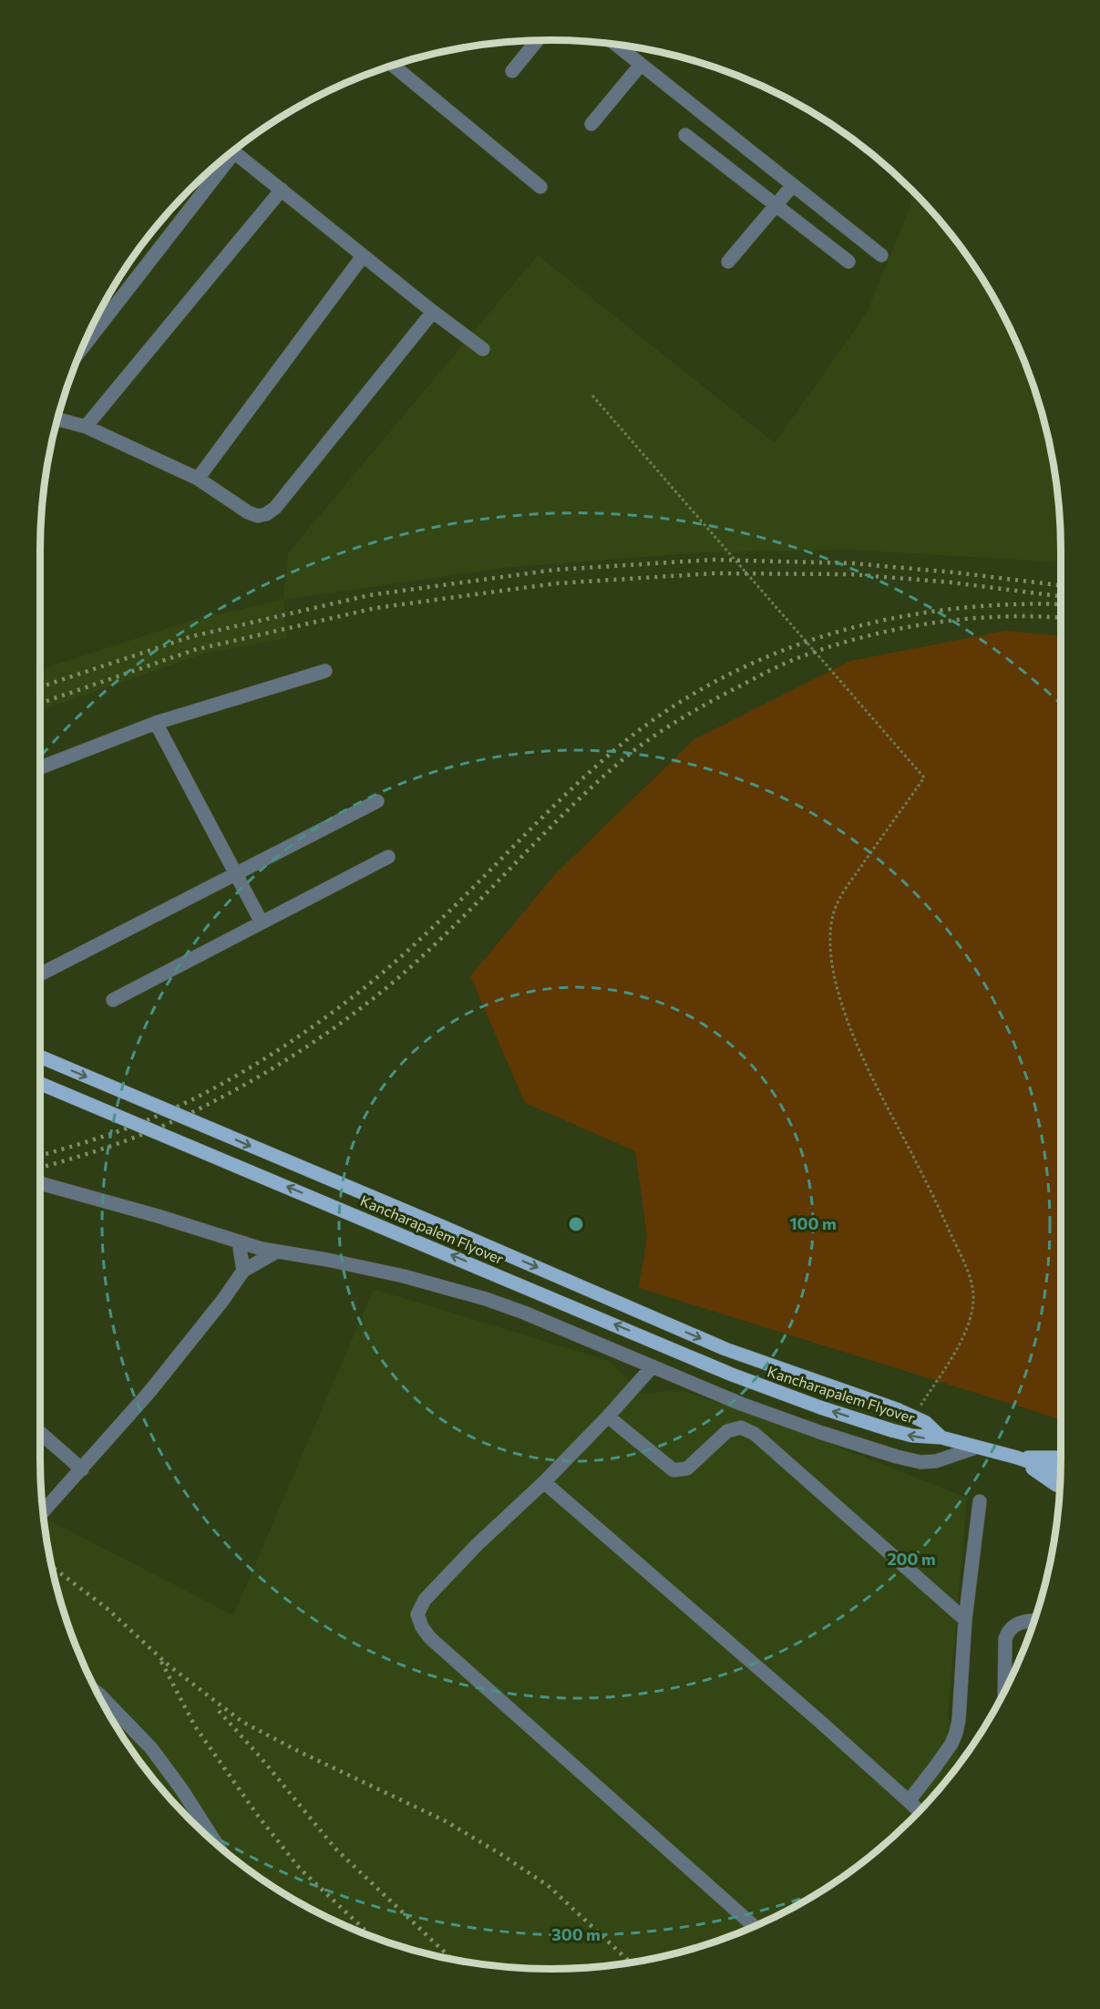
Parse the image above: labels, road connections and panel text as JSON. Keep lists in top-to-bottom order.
{
  "streets": {
    "main road": ["Kancharapalem Flyover"]
  },
  "rings": ["100 m", "200 m", "300 m"]
}
